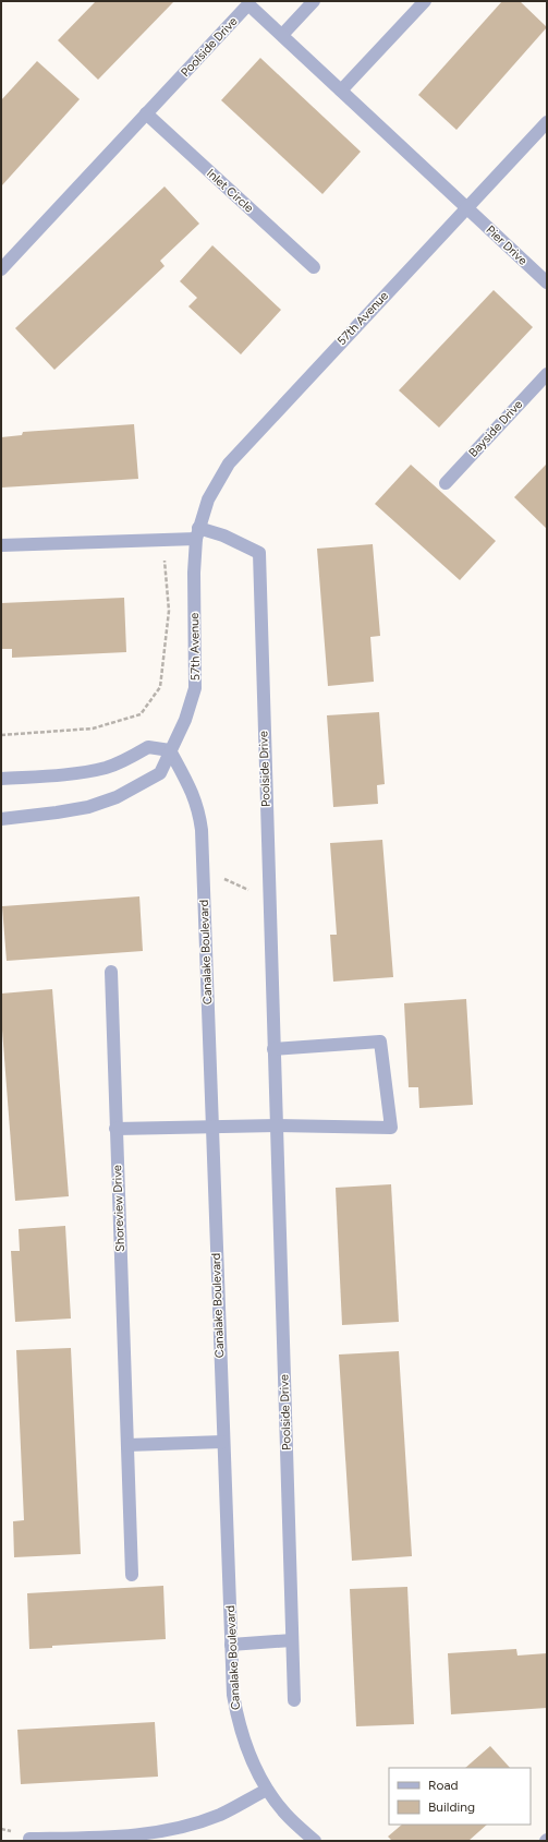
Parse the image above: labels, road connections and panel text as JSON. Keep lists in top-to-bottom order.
{
  "streets": {
    "street": [
      "Poolside Drive",
      "Inlet Circle",
      "Pier Drive",
      "57th Avenue",
      "Bayside Drive",
      "Canalake Boulevard",
      "Shoreview Drive"
    ]
  },
  "crossings": [
    ["Poolside Drive", "Inlet Circle"],
    ["Poolside Drive", "Pier Drive"],
    ["Poolside Drive", "57th Avenue"],
    ["Pier Drive", "57th Avenue"],
    ["57th Avenue", "Canalake Boulevard"]
  ],
  "legend": ["Road", "Building"]
}
